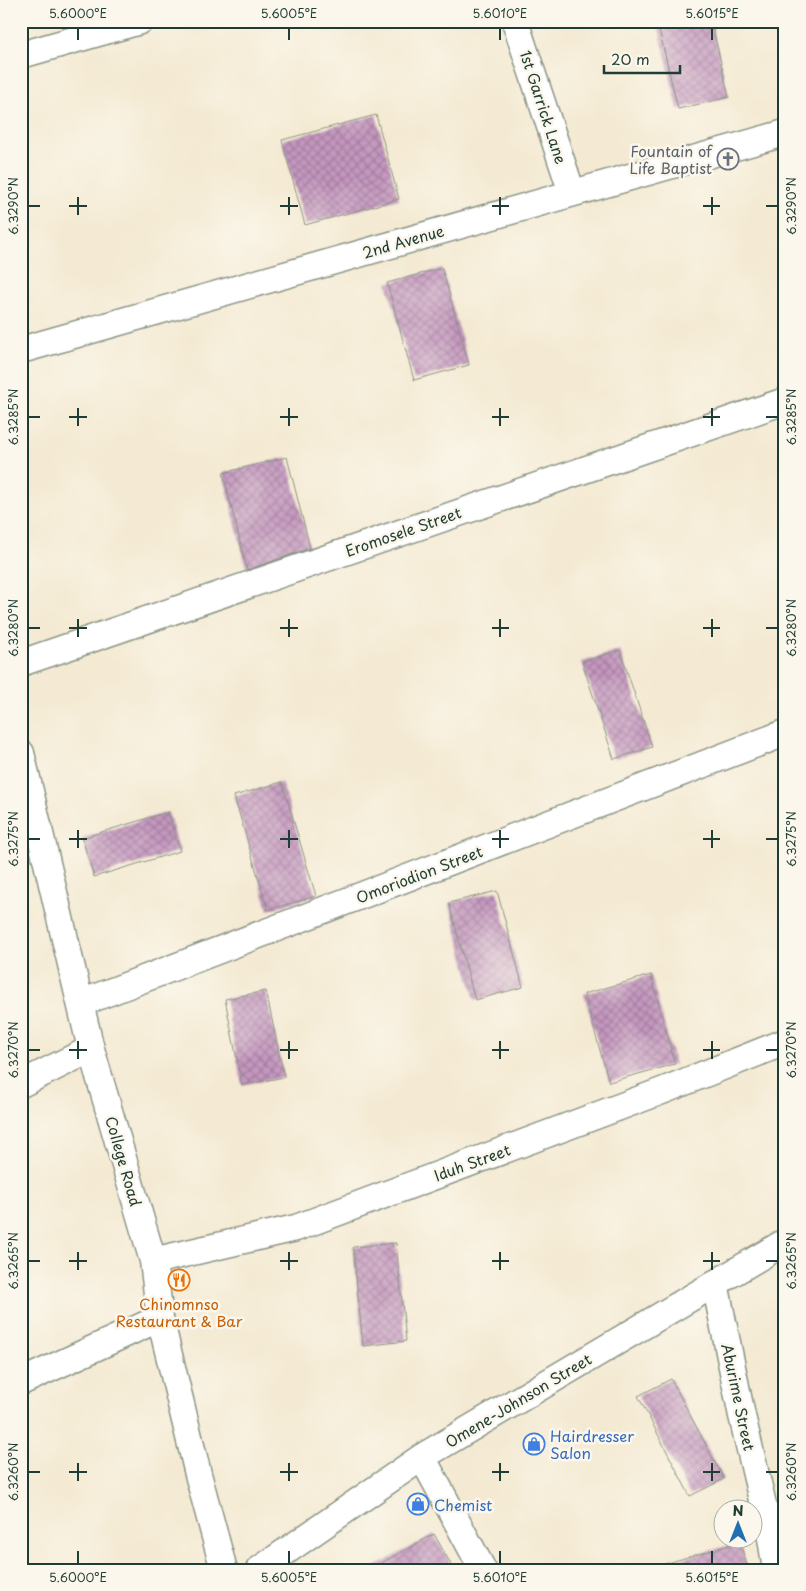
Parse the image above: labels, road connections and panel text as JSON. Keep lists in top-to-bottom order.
{
  "streets": {
    "street": [
      "1st Garrick Lane",
      "2nd Avenue",
      "Eromosele Street",
      "Omoriodion Street",
      "College Road",
      "Iduh Street",
      "Aburime Street",
      "Omene-Johnson Street"
    ]
  },
  "crossings": [
    ["1st Garrick Lane", "2nd Avenue"],
    ["Omoriodion Street", "College Road"],
    ["College Road", "Iduh Street"],
    ["Aburime Street", "Omene-Johnson Street"]
  ],
  "places": {
    "church": ["Fountain of Life Baptist"],
    "restaurant": ["Chinomnso Restaurant & Bar"],
    "shop": ["Hairdresser Salon", "Chemist"]
  },
  "scale_bar": "20 m",
  "north": "top",
  "coordinates": [
    "5.6000°E",
    "5.6005°E",
    "5.6010°E",
    "5.6015°E",
    "6.3290°N",
    "6.3285°N",
    "6.3280°N",
    "6.3275°N",
    "6.3270°N",
    "6.3265°N",
    "6.3260°N"
  ]
}
